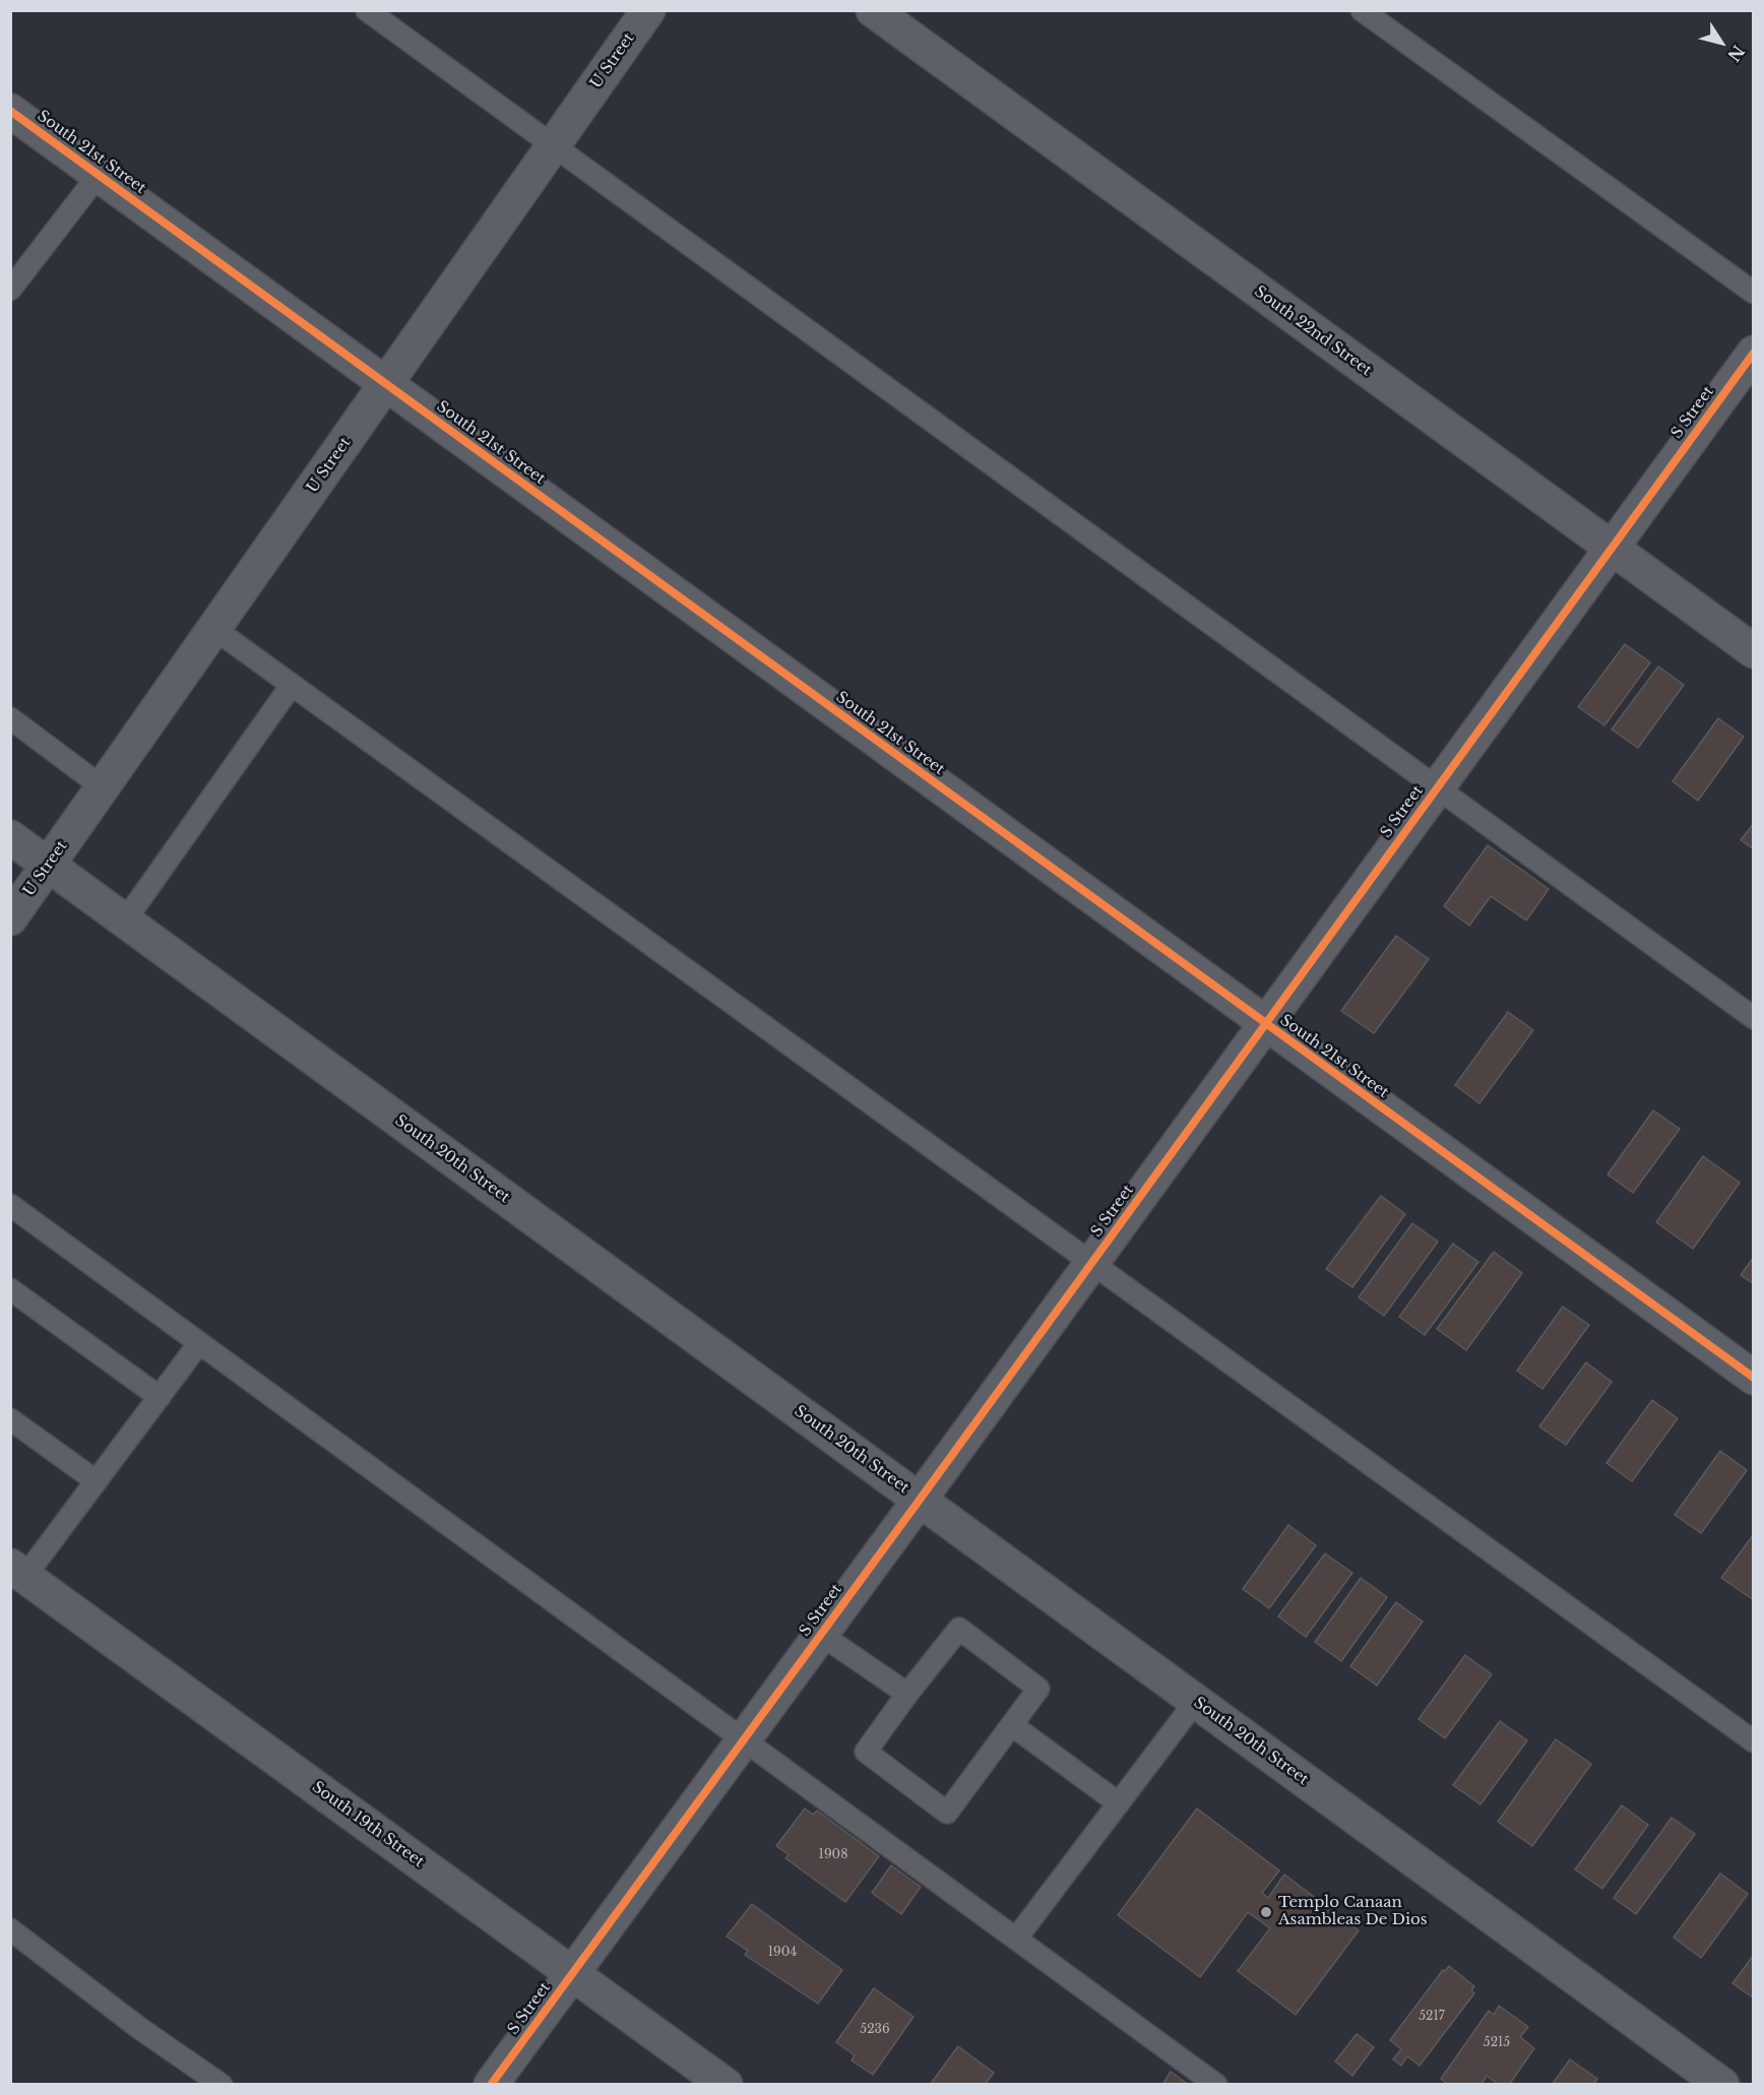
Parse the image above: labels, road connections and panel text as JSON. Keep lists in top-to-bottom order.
{
  "streets": {
    "street": [
      "U Street",
      "South 21st Street",
      "South 22nd Street",
      "S Street",
      "South 20th Street",
      "South 19th Street"
    ]
  },
  "crossings": [
    ["U Street", "South 21st Street"],
    ["U Street", "South 20th Street"],
    ["South 21st Street", "S Street"],
    ["South 22nd Street", "S Street"],
    ["S Street", "South 20th Street"],
    ["S Street", "South 19th Street"]
  ],
  "places": ["Templo Canaan Asambleas De Dios"],
  "house_numbers": [
    "1908",
    "1904",
    "5217",
    "5236",
    "5215"
  ],
  "north": "bottom right"
}
